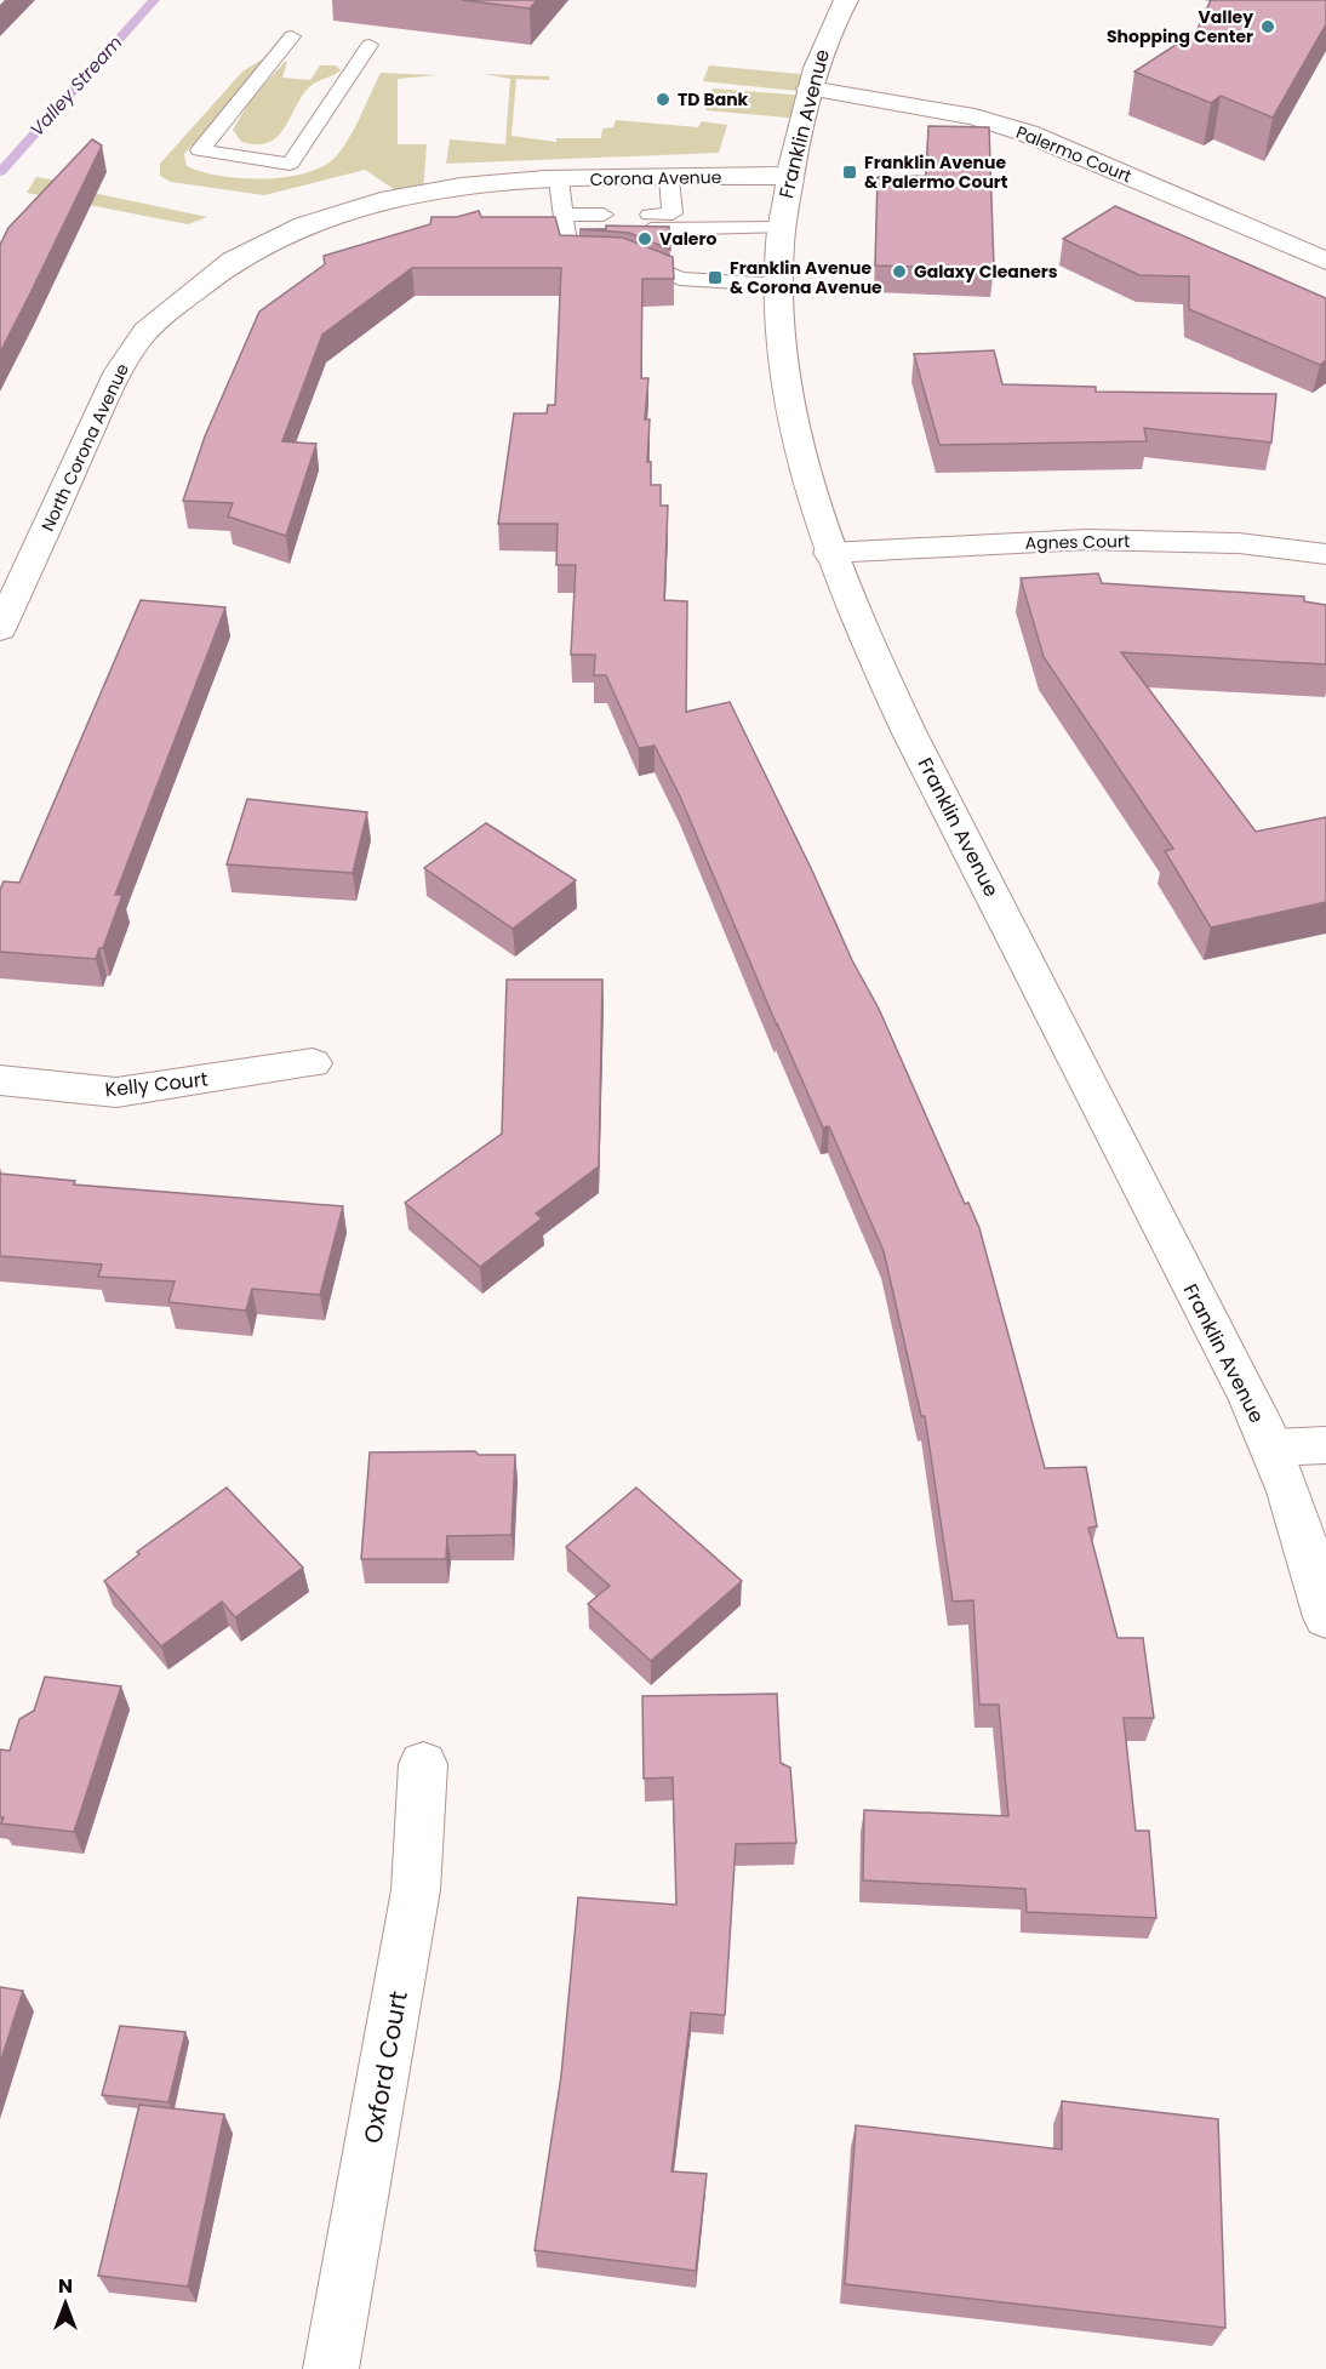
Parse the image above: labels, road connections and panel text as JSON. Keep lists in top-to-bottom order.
{
  "streets": {
    "main road": [
      "Franklin Avenue",
      "Palermo Court",
      "Corona Avenue",
      "North Corona Avenue",
      "Agnes Court",
      "Kelly Court",
      "Oxford Court"
    ]
  },
  "crossings": [
    ["Franklin Avenue", "Palermo Court"],
    ["Franklin Avenue", "Corona Avenue"],
    ["Franklin Avenue", "Agnes Court"],
    ["Corona Avenue", "North Corona Avenue"]
  ],
  "water": ["Valley Stream"],
  "places": {
    "other": [
      "Valley Shopping Center",
      "TD Bank",
      "Valero",
      "Galaxy Cleaners"
    ],
    "transit": ["Franklin Avenue & Palermo Court", "Franklin Avenue & Corona Avenue"]
  },
  "north": "top"
}
